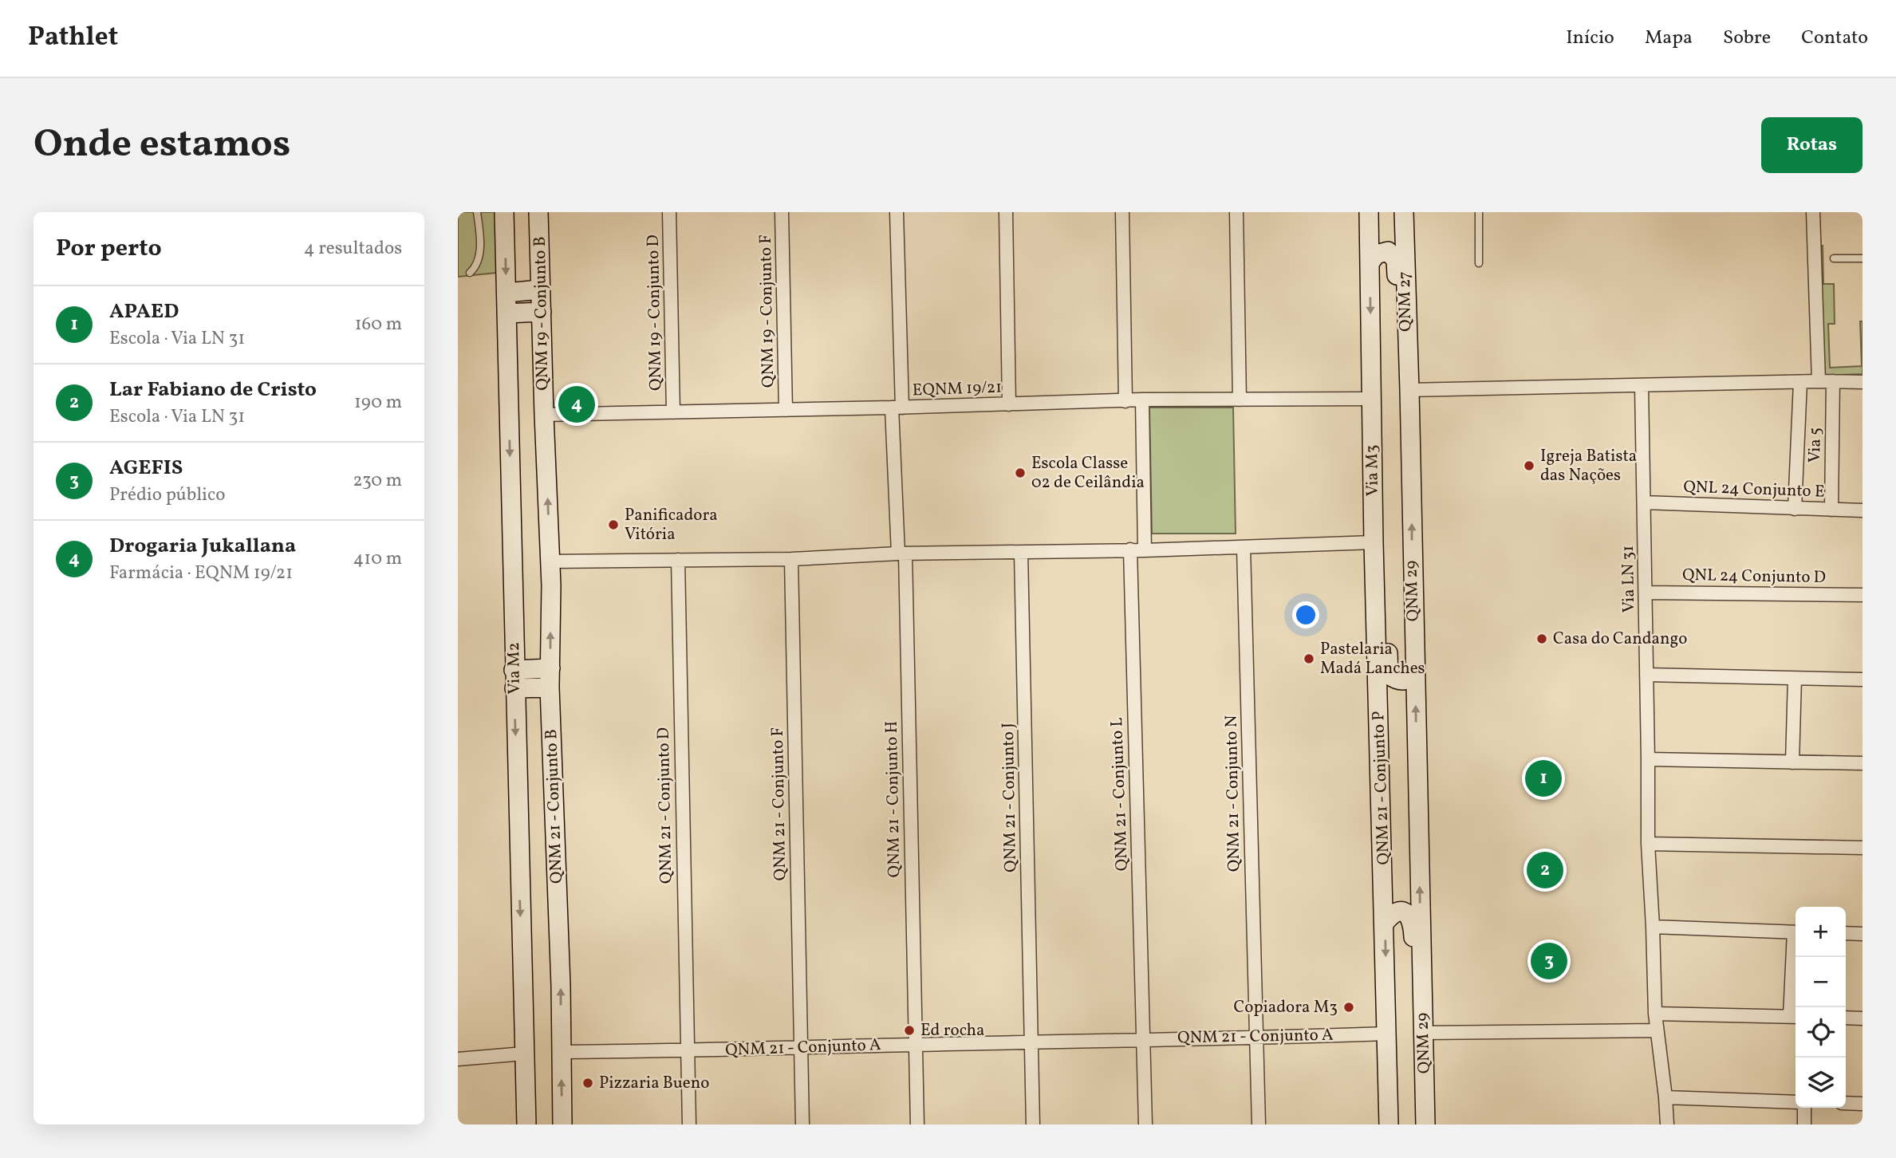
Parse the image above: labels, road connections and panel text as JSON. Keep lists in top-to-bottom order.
{
  "streets": {
    "main road": [
      "QNM 27",
      "QNM 19 - Conjunto B",
      "Via M3",
      "QNM 29",
      "Via M2",
      "QNM 21 - Conjunto P",
      "QNM 21 - Conjunto B"
    ],
    "street": [
      "QNM 19 - Conjunto F",
      "QNM 19 - Conjunto D",
      "EQNM 19/21",
      "Via 5",
      "QNL 24 Conjunto E",
      "QNL 24 Conjunto D",
      "Via LN 31",
      "QNM 21 - Conjunto N",
      "QNM 21 - Conjunto L",
      "QNM 21 - Conjunto J",
      "QNM 21 - Conjunto H",
      "QNM 21 - Conjunto F",
      "QNM 21 - Conjunto D",
      "QNM 21 - Conjunto A"
    ]
  },
  "crossings": [
    ["QNM 27", "QNM 29"],
    ["QNM 19 - Conjunto F", "EQNM 19/21"],
    ["QNM 19 - Conjunto D", "EQNM 19/21"],
    ["QNM 19 - Conjunto B", "EQNM 19/21"],
    ["EQNM 19/21", "Via M3"],
    ["EQNM 19/21", "QNM 21 - Conjunto H"],
    ["Via 5", "QNL 24 Conjunto E"],
    ["Via M3", "QNM 21 - Conjunto P"],
    ["QNL 24 Conjunto E", "Via LN 31"],
    ["QNL 24 Conjunto D", "Via LN 31"],
    ["QNM 21 - Conjunto P", "QNM 21 - Conjunto A"],
    ["QNM 21 - Conjunto N", "QNM 21 - Conjunto A"],
    ["QNM 21 - Conjunto L", "QNM 21 - Conjunto A"],
    ["QNM 21 - Conjunto J", "QNM 21 - Conjunto A"],
    ["QNM 21 - Conjunto H", "QNM 21 - Conjunto A"],
    ["QNM 21 - Conjunto F", "QNM 21 - Conjunto A"],
    ["QNM 21 - Conjunto D", "QNM 21 - Conjunto A"],
    ["QNM 21 - Conjunto B", "QNM 21 - Conjunto A"]
  ],
  "one_way": [
    "Via M3",
    "QNM 29",
    "Via M2",
    "QNM 21 - Conjunto B"
  ],
  "places": [
    "Igreja Batista das Nações",
    "Escola Classe 02 de Ceilândia",
    "Panificadora Vitória",
    "Casa do Candango",
    "Pastelaria Madá Lanches",
    "Copiadora M3",
    "Ed rocha",
    "Pizzaria Bueno"
  ],
  "page": {
    "header": "Pathlet",
    "nav": [
      "Início",
      "Mapa",
      "Sobre",
      "Contato"
    ],
    "buttons": "Rotas",
    "title": "Onde estamos",
    "heading": ["Por perto", "4 resultados"],
    "list": [
      {
        "mark": "1",
        "name": "APAED",
        "note": "Escola · Via LN 31",
        "value": "160 m"
      },
      {
        "mark": "2",
        "name": "Lar Fabiano de Cristo",
        "note": "Escola · Via LN 31",
        "value": "190 m"
      },
      {
        "mark": "3",
        "name": "AGEFIS",
        "note": "Prédio público",
        "value": "230 m"
      },
      {
        "mark": "4",
        "name": "Drogaria Jukallana",
        "note": "Farmácia · EQNM 19/21",
        "value": "410 m"
      }
    ],
    "pins": [
      "4",
      "1",
      "2",
      "3"
    ],
    "map_buttons": ["+", "−"]
  }
}
